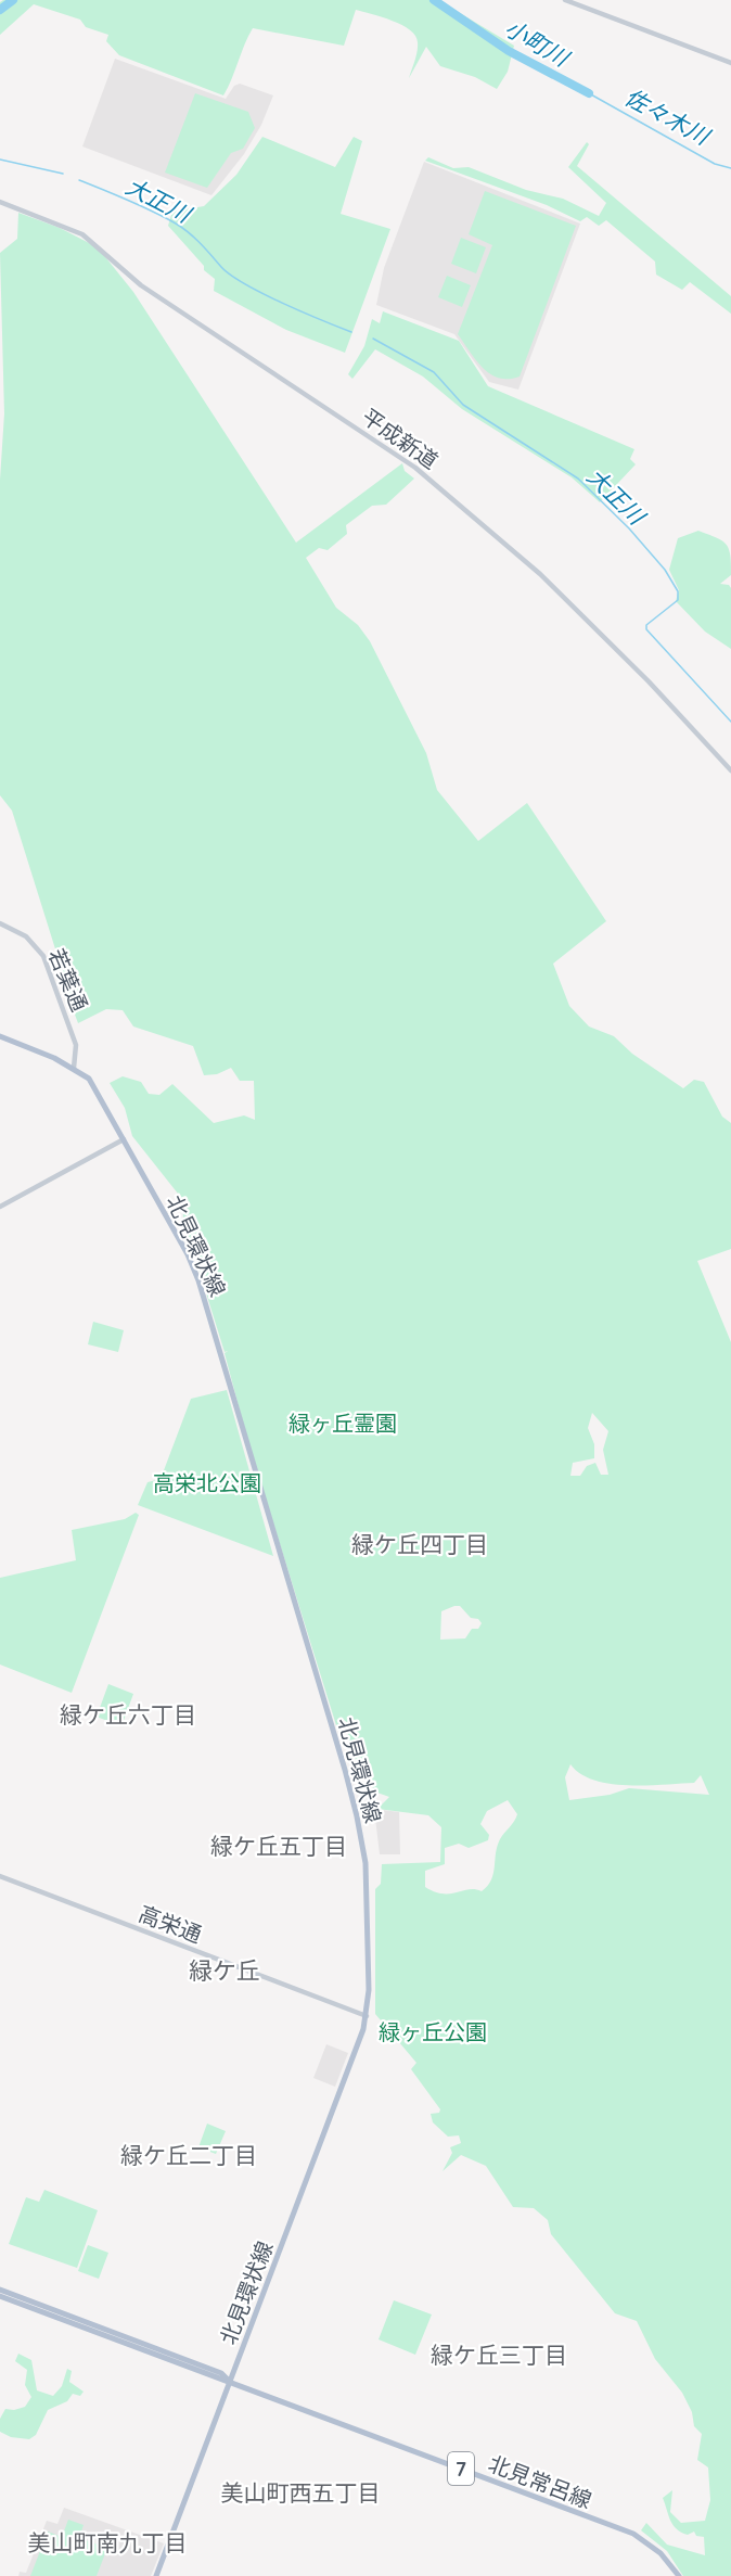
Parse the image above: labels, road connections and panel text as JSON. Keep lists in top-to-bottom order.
{
  "streets": {
    "main road": ["北見環状線", "7", "北見常呂線"],
    "street": ["平成新道", "若葉通", "高栄通"]
  },
  "crossings": [
    ["若葉通", "北見環状線"],
    ["北見環状線", "高栄通"],
    ["北見環状線", "北見常呂線"]
  ],
  "districts": [
    "緑ケ丘四丁目",
    "緑ケ丘六丁目",
    "緑ケ丘五丁目",
    "緑ケ丘",
    "緑ケ丘二丁目",
    "緑ケ丘三丁目",
    "美山町西五丁目",
    "美山町南九丁目"
  ],
  "water": ["小町川", "佐々木川", "大正川"],
  "parks": ["緑ヶ丘霊園", "高栄北公園", "緑ヶ丘公園"]
}
